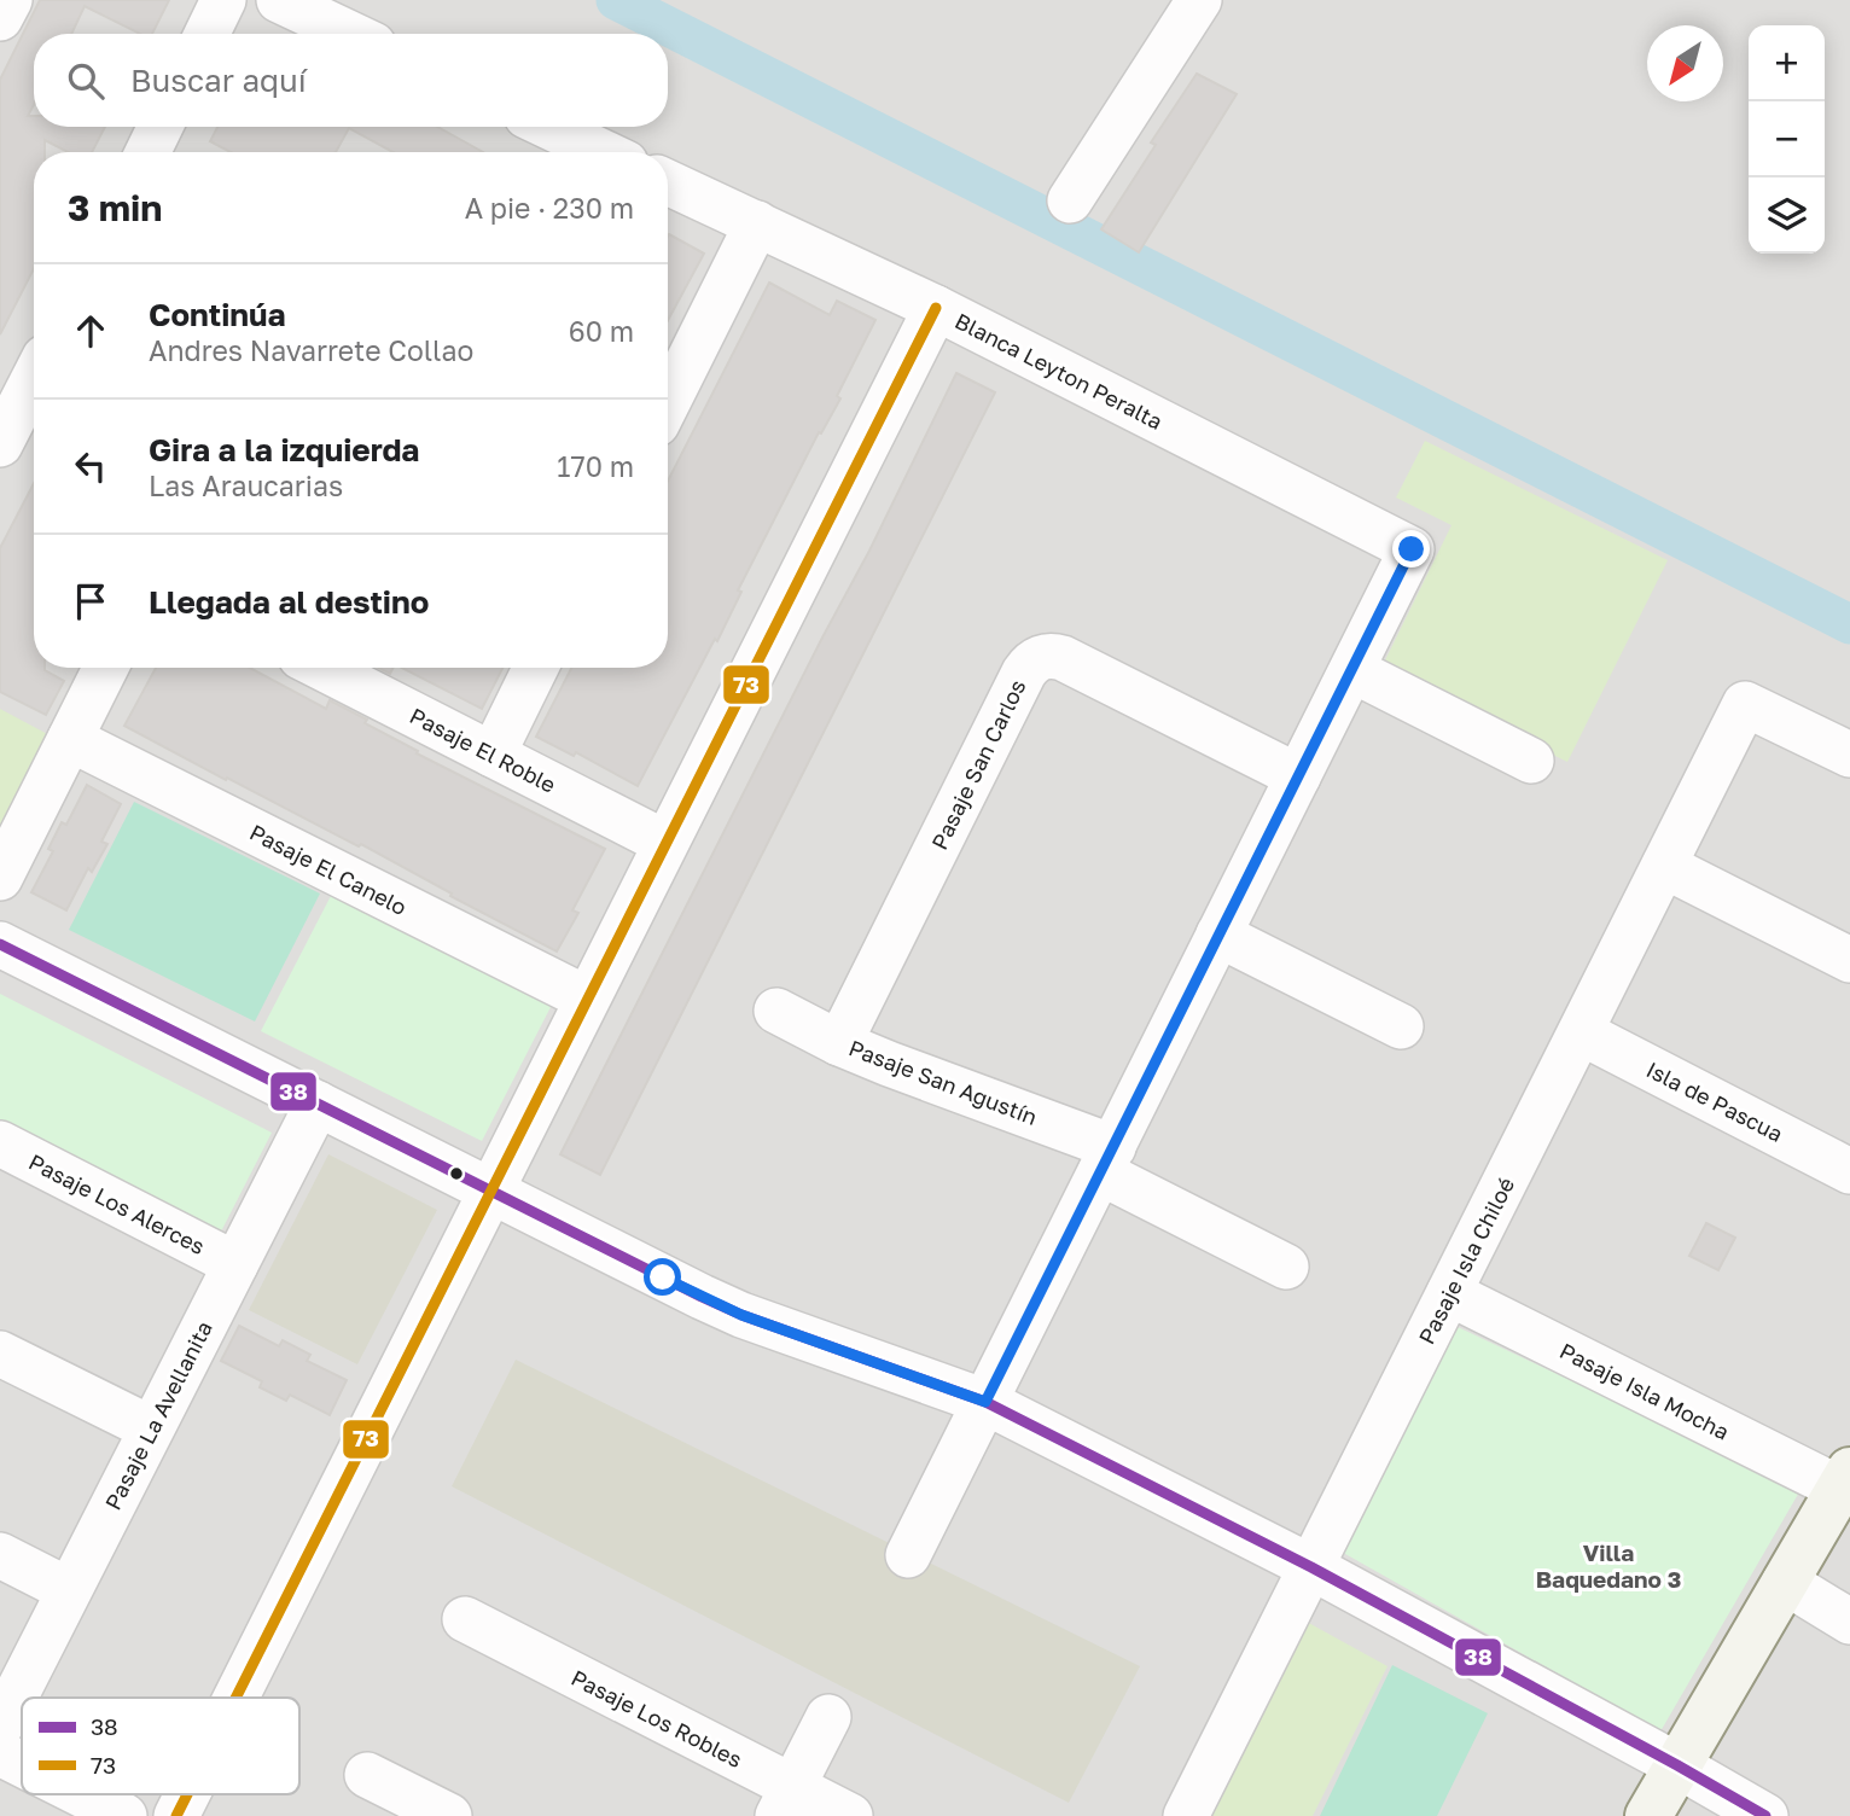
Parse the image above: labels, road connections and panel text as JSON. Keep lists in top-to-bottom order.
{
  "streets": {
    "street": [
      "Blanca Leyton Peralta",
      "Pasaje El Roble",
      "Pasaje San Carlos",
      "Pasaje El Canelo",
      "Pasaje San Agustín",
      "Isla de Pascua",
      "Pasaje Los Alerces",
      "Pasaje Isla Chiloé",
      "Pasaje Isla Mocha",
      "Pasaje La Avellanita",
      "Pasaje Los Robles"
    ]
  },
  "crossings": [
    ["Pasaje San Carlos", "Pasaje San Agustín"],
    ["Isla de Pascua", "Pasaje Isla Chiloé"],
    ["Pasaje Los Alerces", "Pasaje La Avellanita"],
    ["Pasaje Isla Chiloé", "Pasaje Isla Mocha"]
  ],
  "districts": ["Villa Baquedano 3"],
  "lines": ["transit line 73", "transit line 38"],
  "legend": ["38", "73"],
  "north": "bottom left",
  "page": {
    "map_buttons": ["+", "−"],
    "search": "Buscar aquí",
    "heading": ["3 min", "A pie · 230 m"],
    "list": [
      ["Continúa", "Andres Navarrete Collao", "60 m"],
      ["Gira a la izquierda", "Las Araucarias", "170 m"],
      "Llegada al destino"
    ]
  }
}
